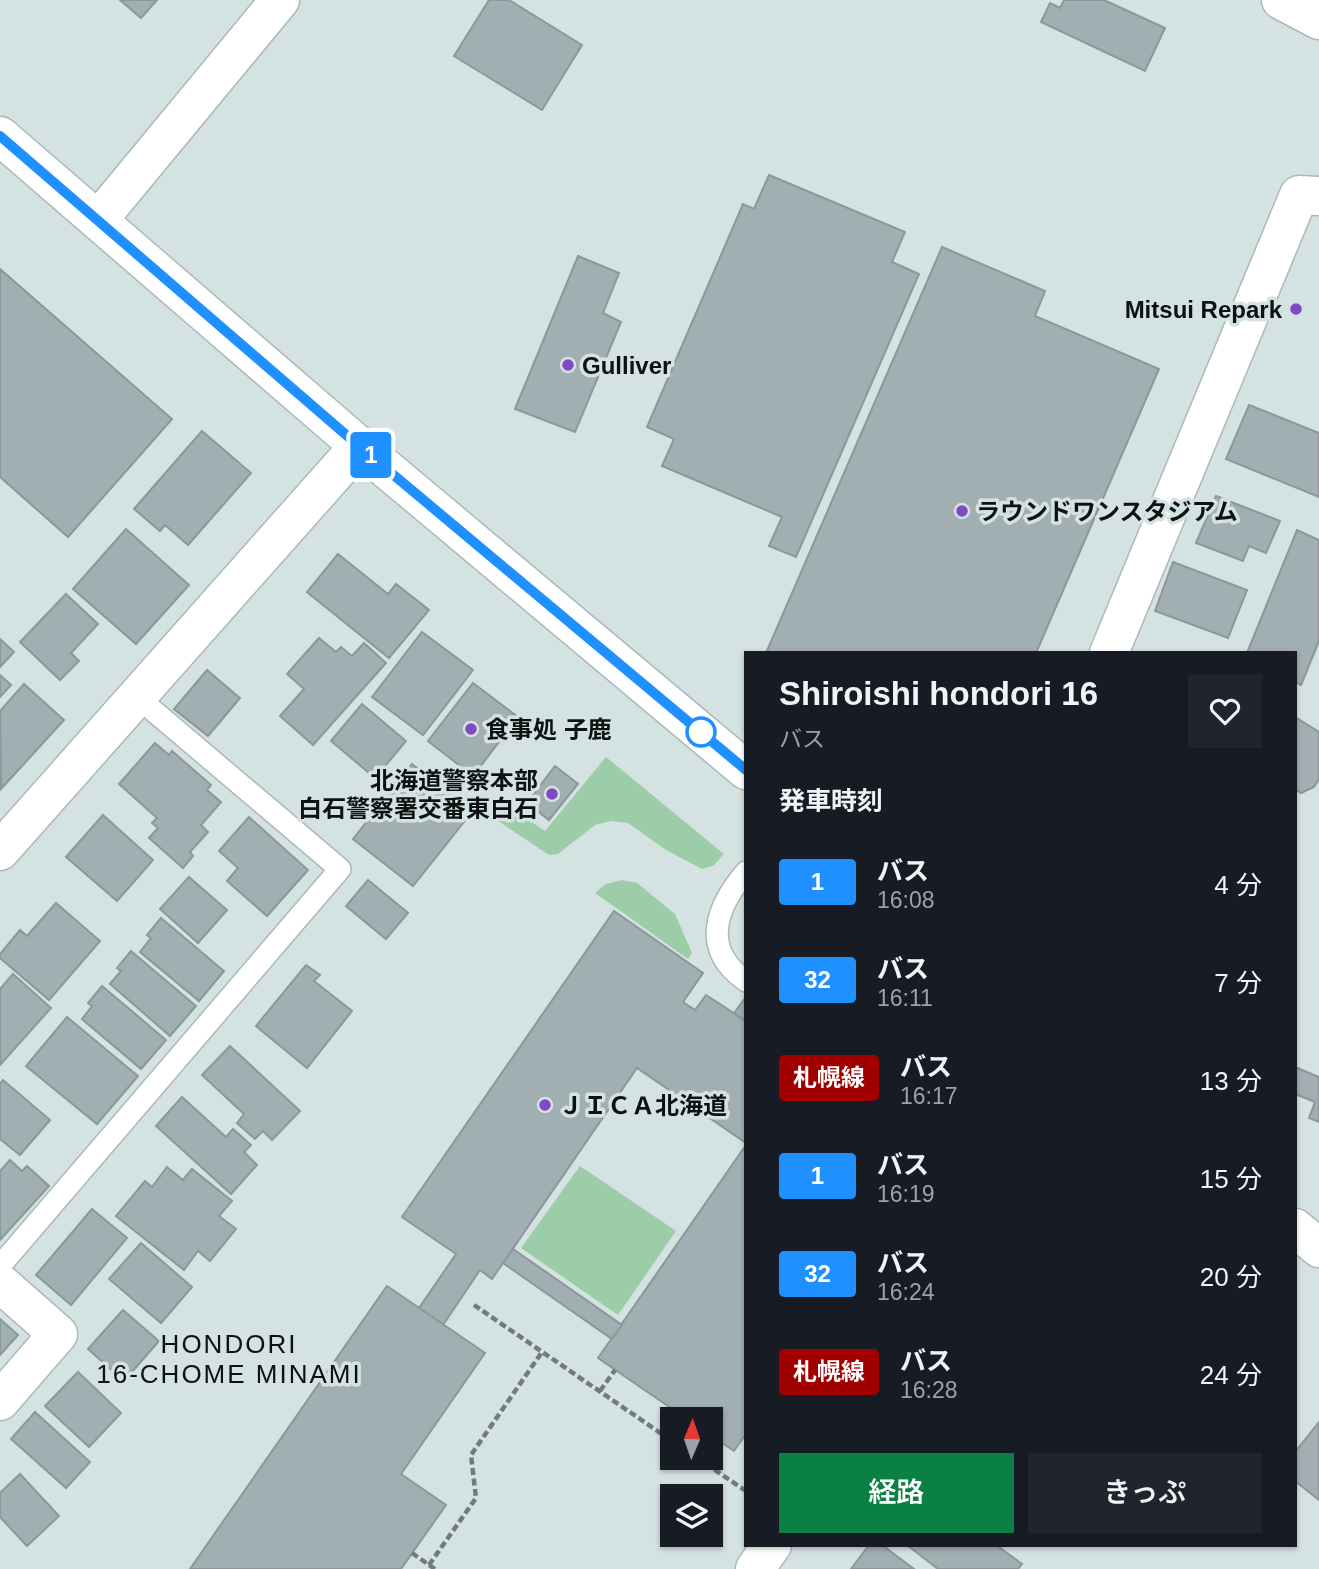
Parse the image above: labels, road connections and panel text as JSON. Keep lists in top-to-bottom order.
{
  "districts": ["HONDORI 16-CHOME MINAMI"],
  "places": [
    "Mitsui Repark",
    "Gulliver",
    "ラウンドワンスタジアム",
    "食事処 子鹿",
    "北海道警察本部 白石警察署交番東白石",
    "ＪＩＣＡ北海道"
  ],
  "lines": ["bus line 1"],
  "north": "top",
  "page": {
    "on_map": "1",
    "heading": [
      ["Shiroishi hondori 16", "バス"],
      "発車時刻"
    ],
    "list": [
      {
        "mark": "1",
        "name": "バス",
        "note": "16:08",
        "value": "4 分"
      },
      {
        "mark": "32",
        "name": "バス",
        "note": "16:11",
        "value": "7 分"
      },
      {
        "mark": "札幌線",
        "name": "バス",
        "note": "16:17",
        "value": "13 分"
      },
      {
        "mark": "1",
        "name": "バス",
        "note": "16:19",
        "value": "15 分"
      },
      {
        "mark": "32",
        "name": "バス",
        "note": "16:24",
        "value": "20 分"
      },
      {
        "mark": "札幌線",
        "name": "バス",
        "note": "16:28",
        "value": "24 分"
      }
    ],
    "buttons": ["経路", "きっぷ"]
  }
}
